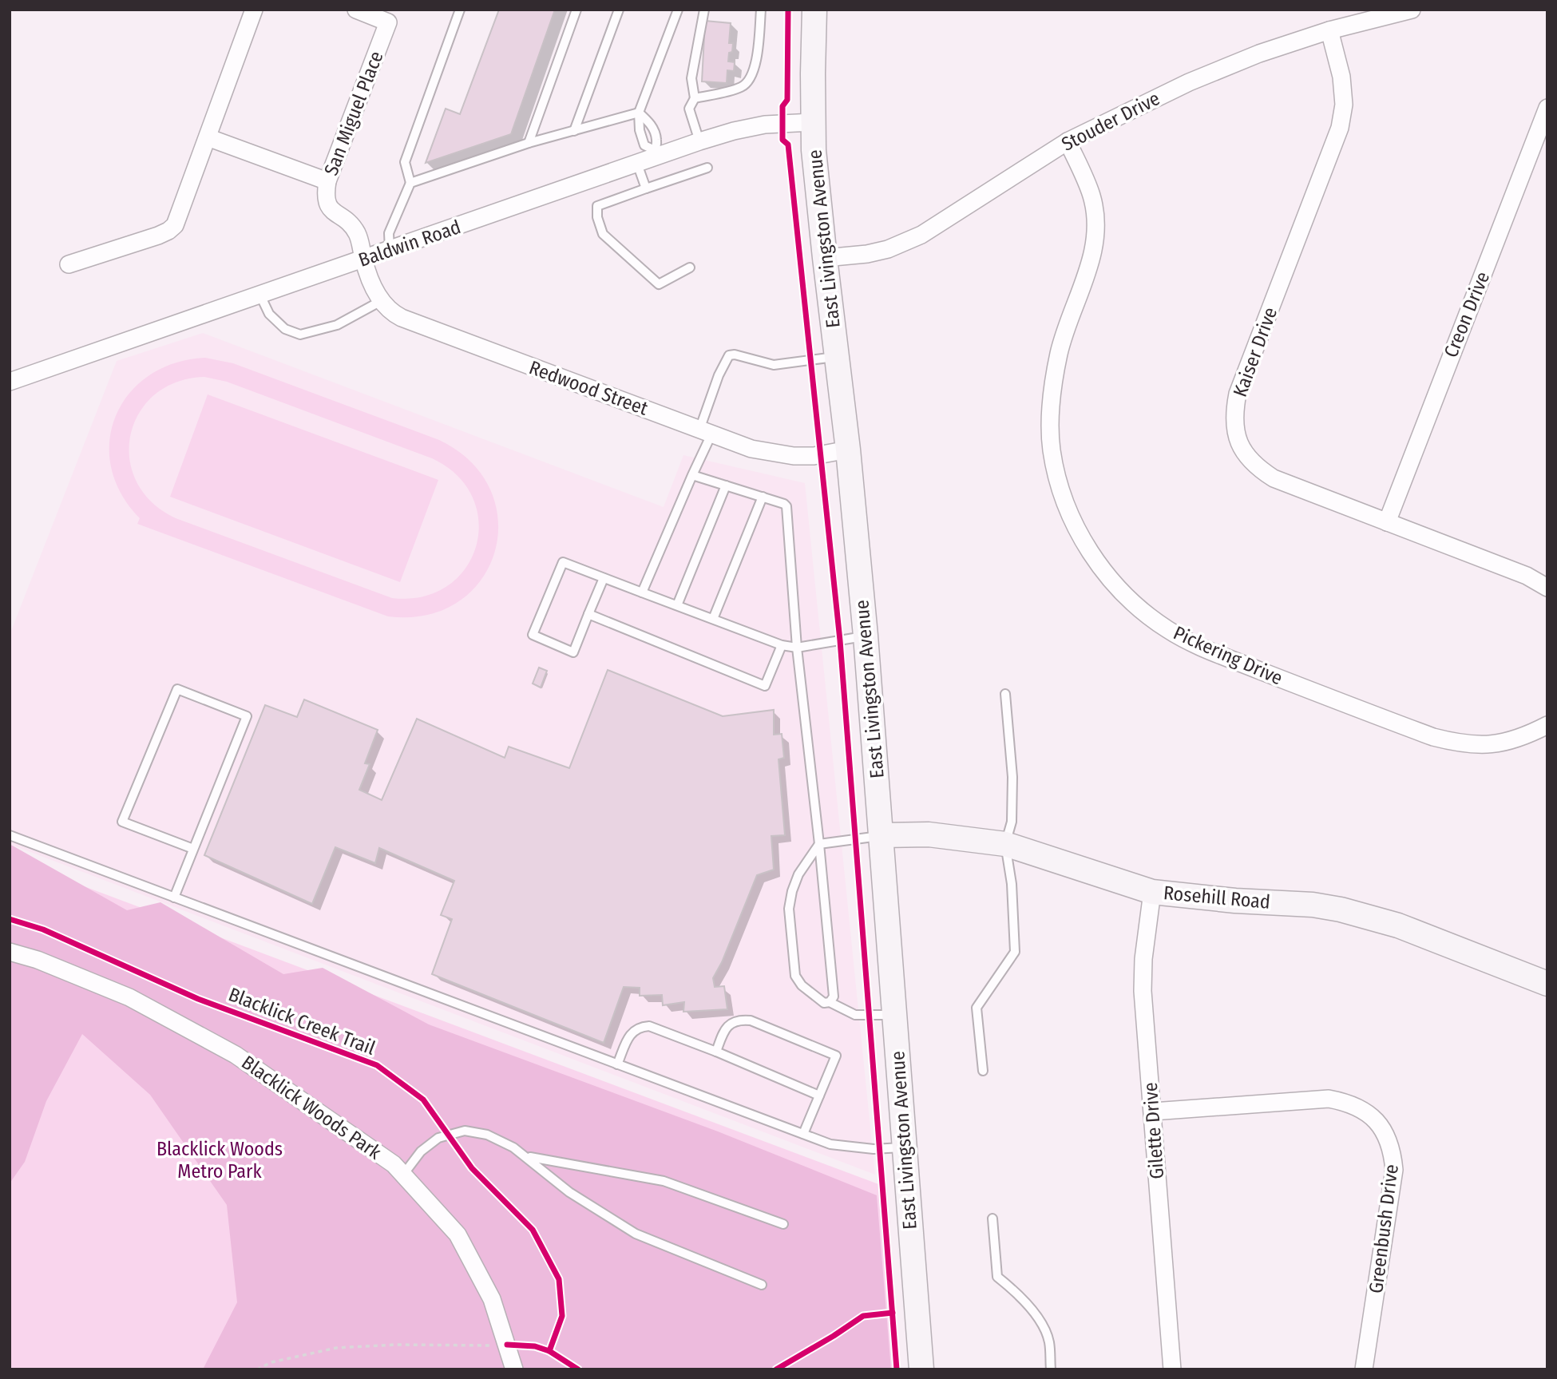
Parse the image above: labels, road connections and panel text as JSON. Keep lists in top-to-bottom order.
{
  "streets": {
    "main road": ["East Livingston Avenue", "Rosehill Road"],
    "street": [
      "San Miguel Place",
      "Stouder Drive",
      "Baldwin Road",
      "Creon Drive",
      "Kaiser Drive",
      "Redwood Street",
      "Pickering Drive",
      "Blacklick Woods Park",
      "Gilette Drive",
      "Greenbush Drive"
    ],
    "cycle path": ["Blacklick Creek Trail"]
  },
  "crossings": [
    ["San Miguel Place", "Baldwin Road"],
    ["San Miguel Place", "Redwood Street"],
    ["Stouder Drive", "East Livingston Avenue"],
    ["Stouder Drive", "Kaiser Drive"],
    ["Stouder Drive", "Pickering Drive"],
    ["East Livingston Avenue", "Baldwin Road"],
    ["East Livingston Avenue", "Redwood Street"],
    ["East Livingston Avenue", "Rosehill Road"],
    ["Baldwin Road", "Redwood Street"],
    ["Creon Drive", "Kaiser Drive"],
    ["Rosehill Road", "Gilette Drive"],
    ["Gilette Drive", "Greenbush Drive"]
  ],
  "parks": ["Blacklick Woods Metro Park"]
}
